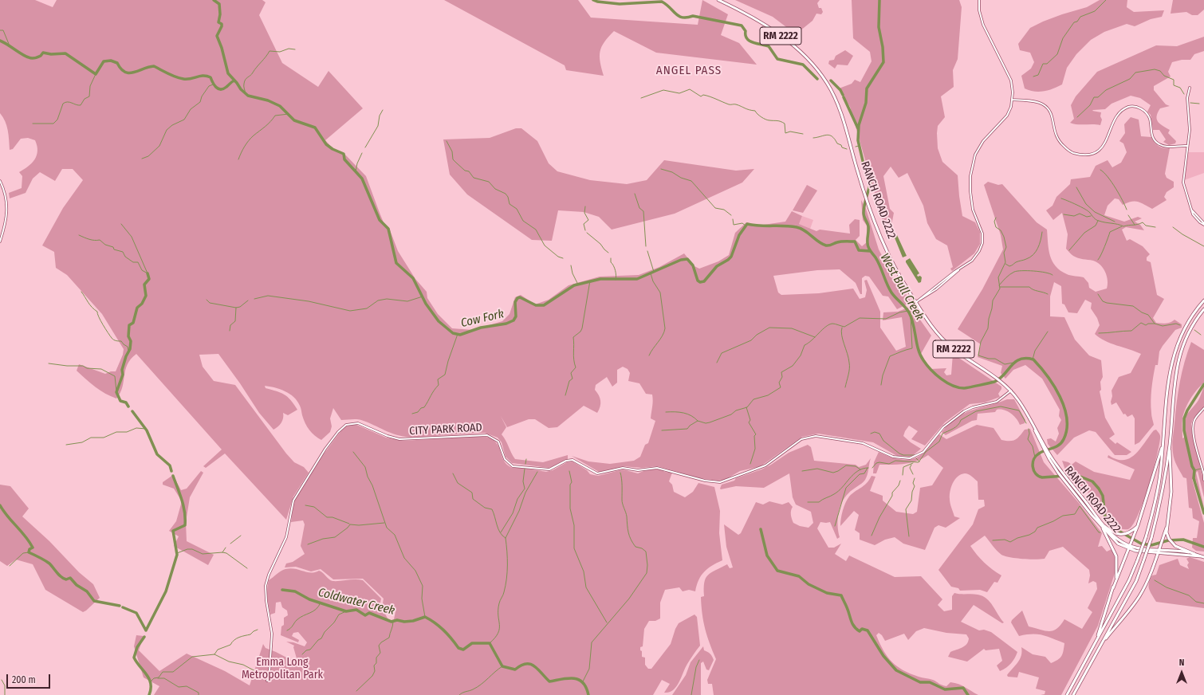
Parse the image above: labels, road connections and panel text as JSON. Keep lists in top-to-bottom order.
{
  "streets": {
    "main road": ["RM 2222", "RANCH ROAD 2222"],
    "street": ["CITY PARK ROAD"]
  },
  "crossings": [
    ["RANCH ROAD 2222", "CITY PARK ROAD"]
  ],
  "districts": ["ANGEL PASS"],
  "water": ["West Bull Creek", "Cow Fork", "Coldwater Creek"],
  "parks": ["Emma Long Metropolitan Park"],
  "scale_bar": "200 m",
  "north": "top"
}
